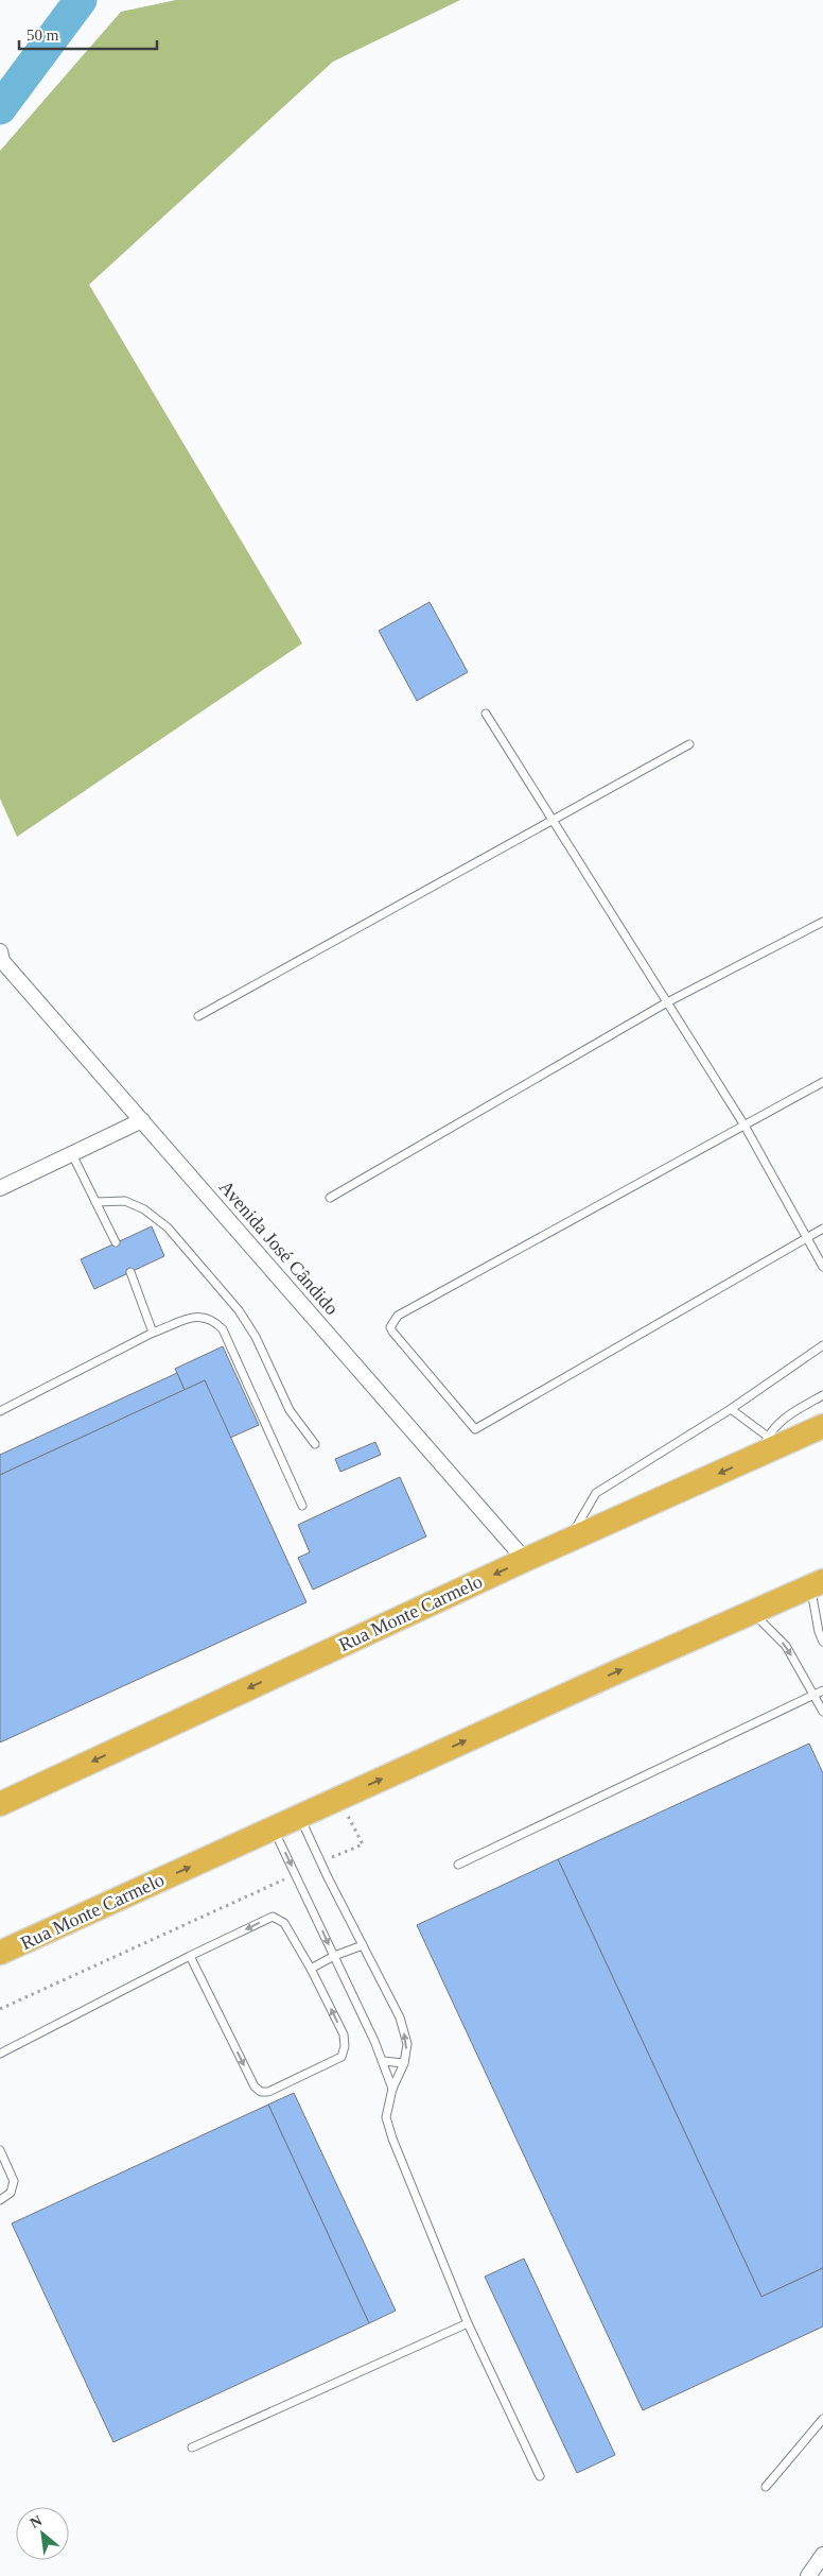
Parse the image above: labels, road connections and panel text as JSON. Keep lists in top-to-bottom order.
{
  "streets": {
    "highway": ["Rua Monte Carmelo"],
    "street": ["Avenida José Cândido"]
  },
  "crossings": [
    ["Avenida José Cândido", "Rua Monte Carmelo"]
  ],
  "scale_bar": "50 m",
  "north": "top left"
}
